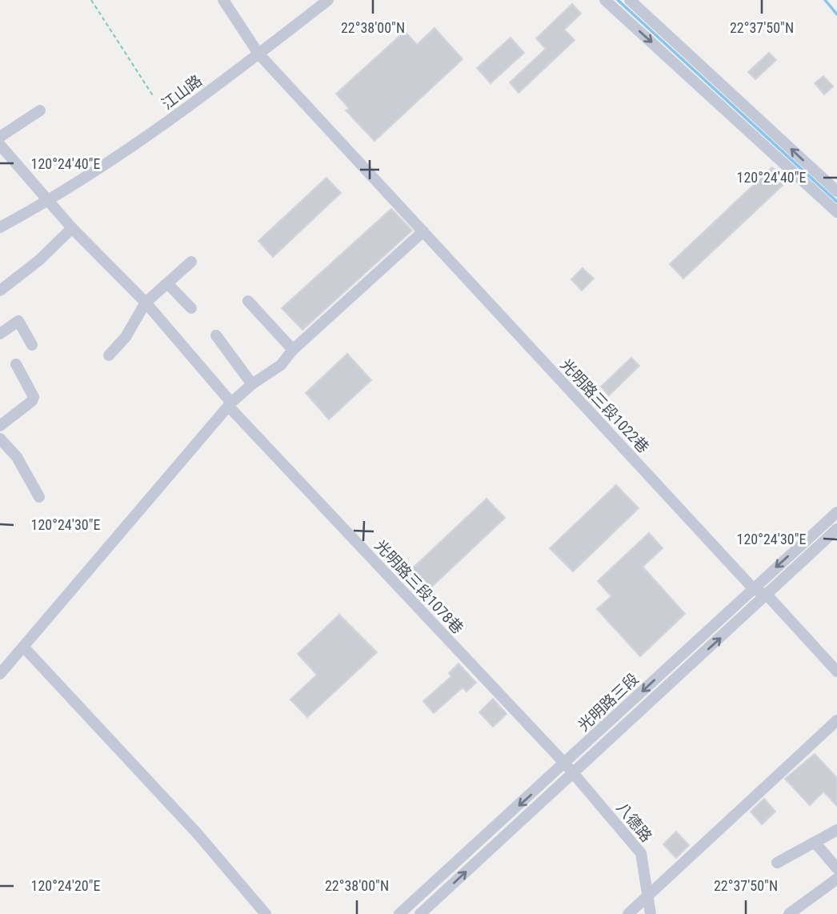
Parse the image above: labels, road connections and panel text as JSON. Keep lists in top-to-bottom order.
{
  "streets": {
    "street": [
      "江山路",
      "光明路三段1022巷",
      "光明路三段1078巷",
      "光明路三段",
      "八德路"
    ]
  },
  "crossings": [
    ["江山路", "光明路三段1022巷"],
    ["江山路", "光明路三段1078巷"],
    ["光明路三段1022巷", "光明路三段"],
    ["光明路三段1078巷", "光明路三段"],
    ["光明路三段1078巷", "八德路"],
    ["光明路三段", "八德路"]
  ],
  "coordinates": [
    "22°38'00\"N",
    "22°37'50\"N",
    "120°24'40\"E",
    "120°24'30\"E",
    "120°24'20\"E"
  ]
}
